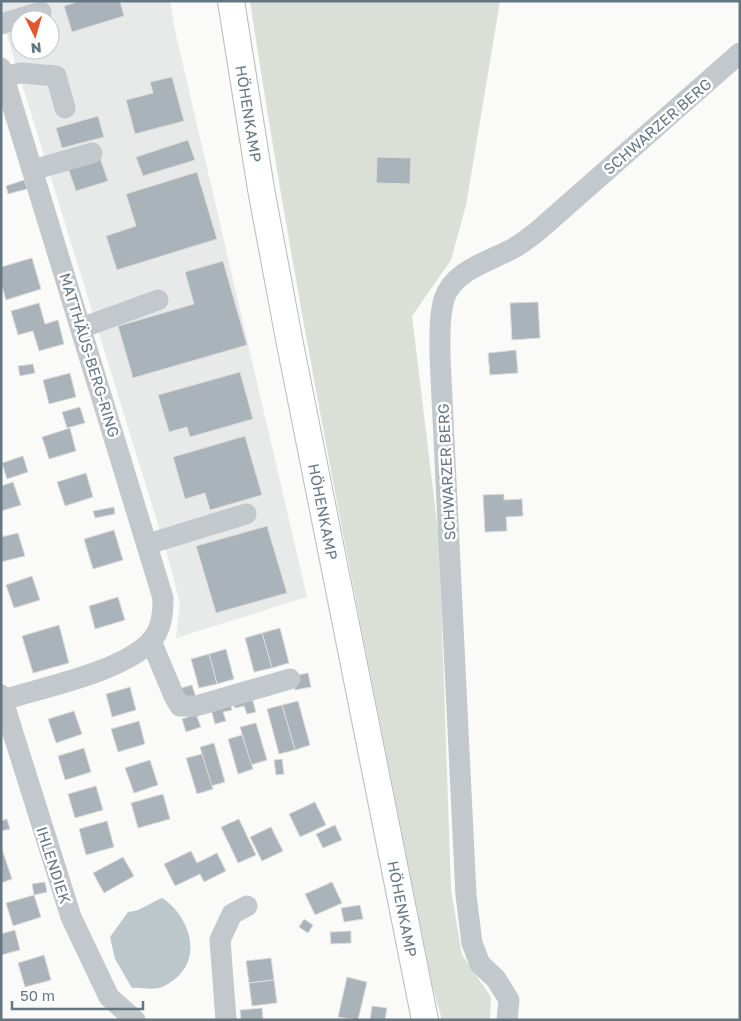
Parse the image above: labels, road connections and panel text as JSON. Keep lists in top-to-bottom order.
{
  "streets": {
    "main road": ["HÖHENKAMP"],
    "street": ["SCHWARZER BERG", "MATTHÄUS-BERG-RING", "IHLENDIEK"]
  },
  "crossings": [
    ["MATTHÄUS-BERG-RING", "IHLENDIEK"]
  ],
  "scale_bar": "50 m",
  "north": "bottom"
}
